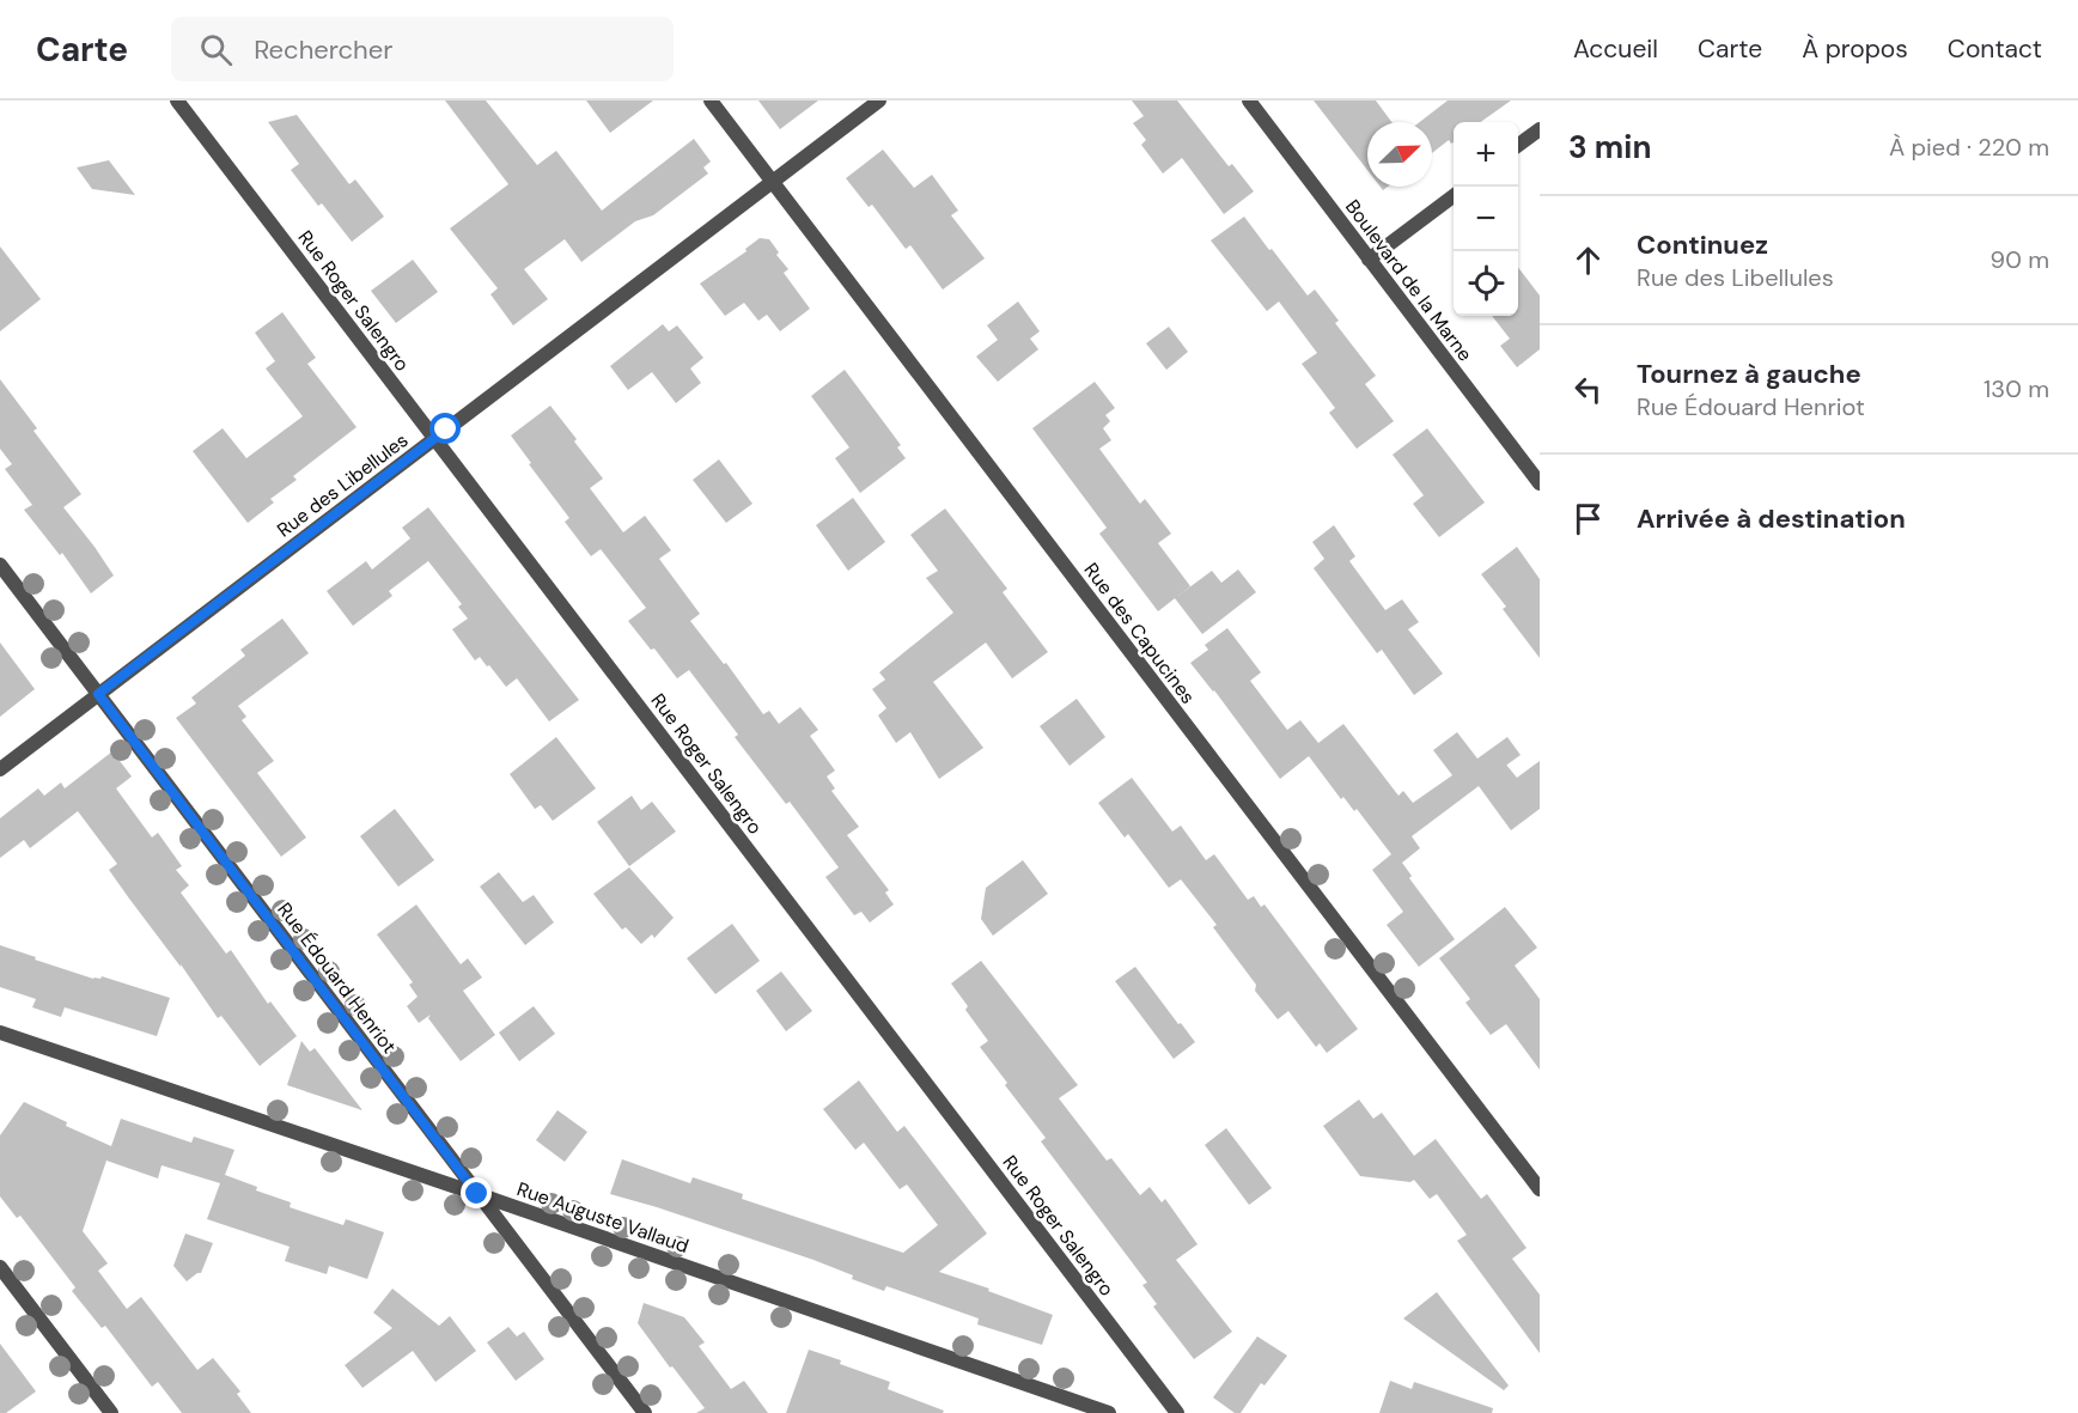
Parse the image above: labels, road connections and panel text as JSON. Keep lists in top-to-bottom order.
{
  "streets": {
    "street": [
      "Boulevard de la Marne",
      "Rue Roger Salengro",
      "Rue des Libellules",
      "Rue des Capucines",
      "Rue Édouard Henriot",
      "Rue Auguste Vallaud"
    ]
  },
  "crossings": [
    ["Rue Roger Salengro", "Rue des Libellules"],
    ["Rue des Libellules", "Rue des Capucines"],
    ["Rue des Libellules", "Rue Édouard Henriot"],
    ["Rue Édouard Henriot", "Rue Auguste Vallaud"]
  ],
  "north": "top right",
  "page": {
    "header": "Carte",
    "search": "Rechercher",
    "nav": [
      "Accueil",
      "Carte",
      "À propos",
      "Contact"
    ],
    "heading": ["3 min", "À pied · 220 m"],
    "map_buttons": ["+", "−"],
    "list": [
      ["Continuez", "Rue des Libellules", "90 m"],
      ["Tournez à gauche", "Rue Édouard Henriot", "130 m"],
      "Arrivée à destination"
    ]
  }
}
